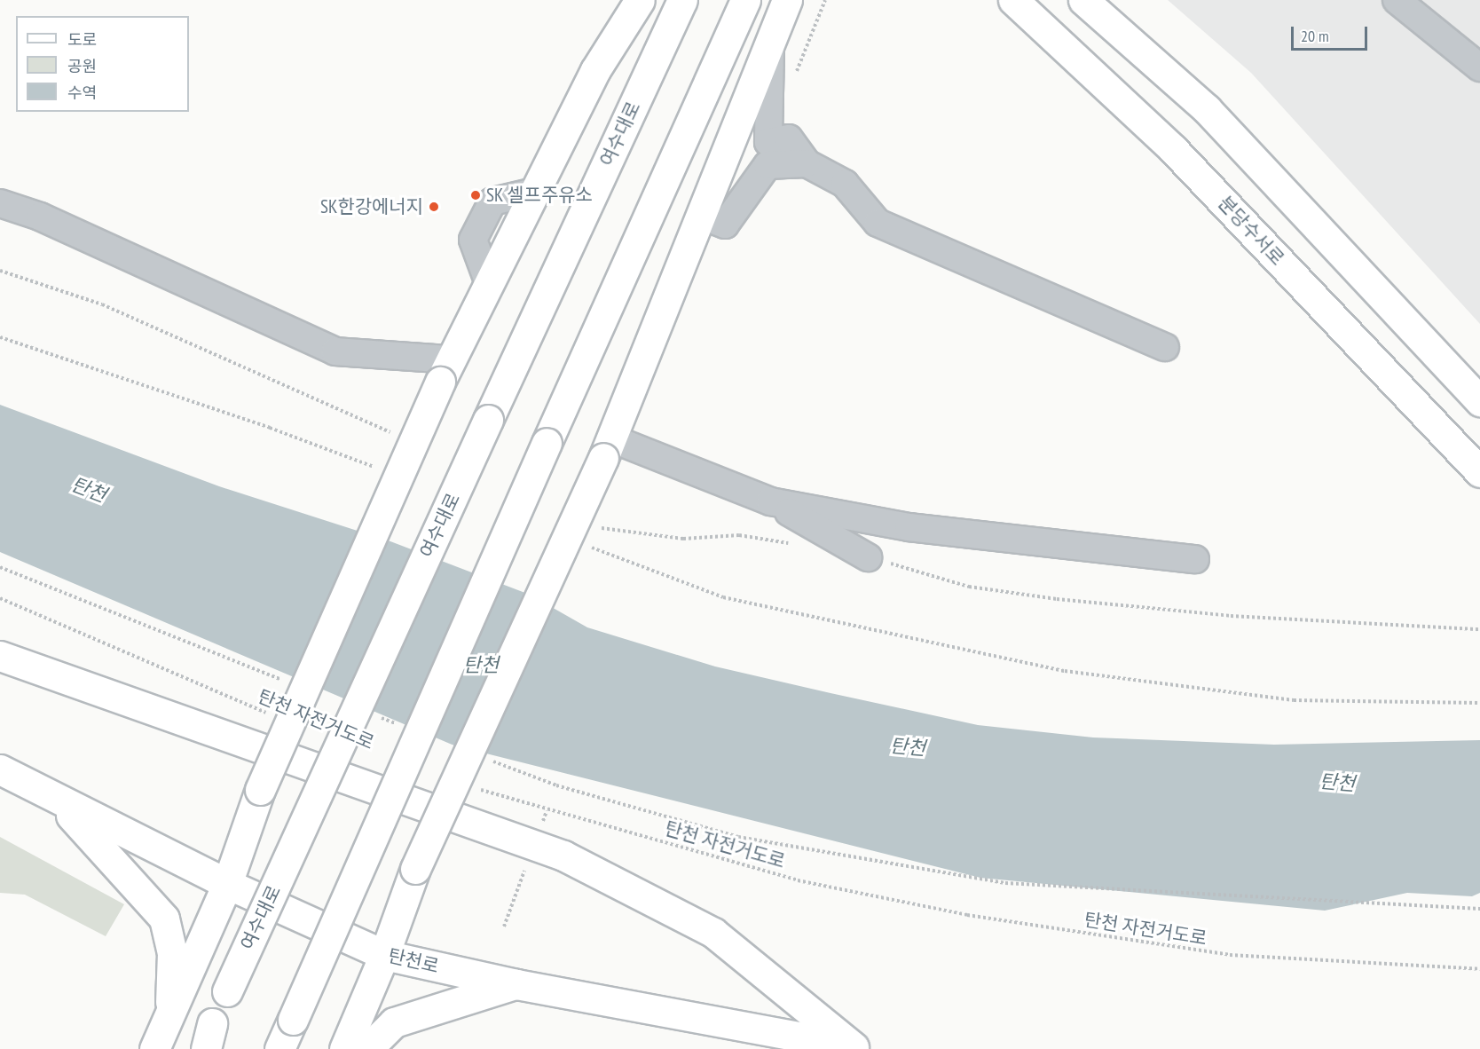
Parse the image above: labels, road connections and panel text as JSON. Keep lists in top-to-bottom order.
{
  "streets": {
    "main road": ["여수대로", "분당수서로", "탄천로"],
    "path": ["탄천 자전거도로"]
  },
  "water": ["탄천"],
  "places": ["SK 셀프주유소", "SK한강에너지"],
  "legend": ["도로", "공원", "수역"],
  "scale_bar": "20 m"
}
